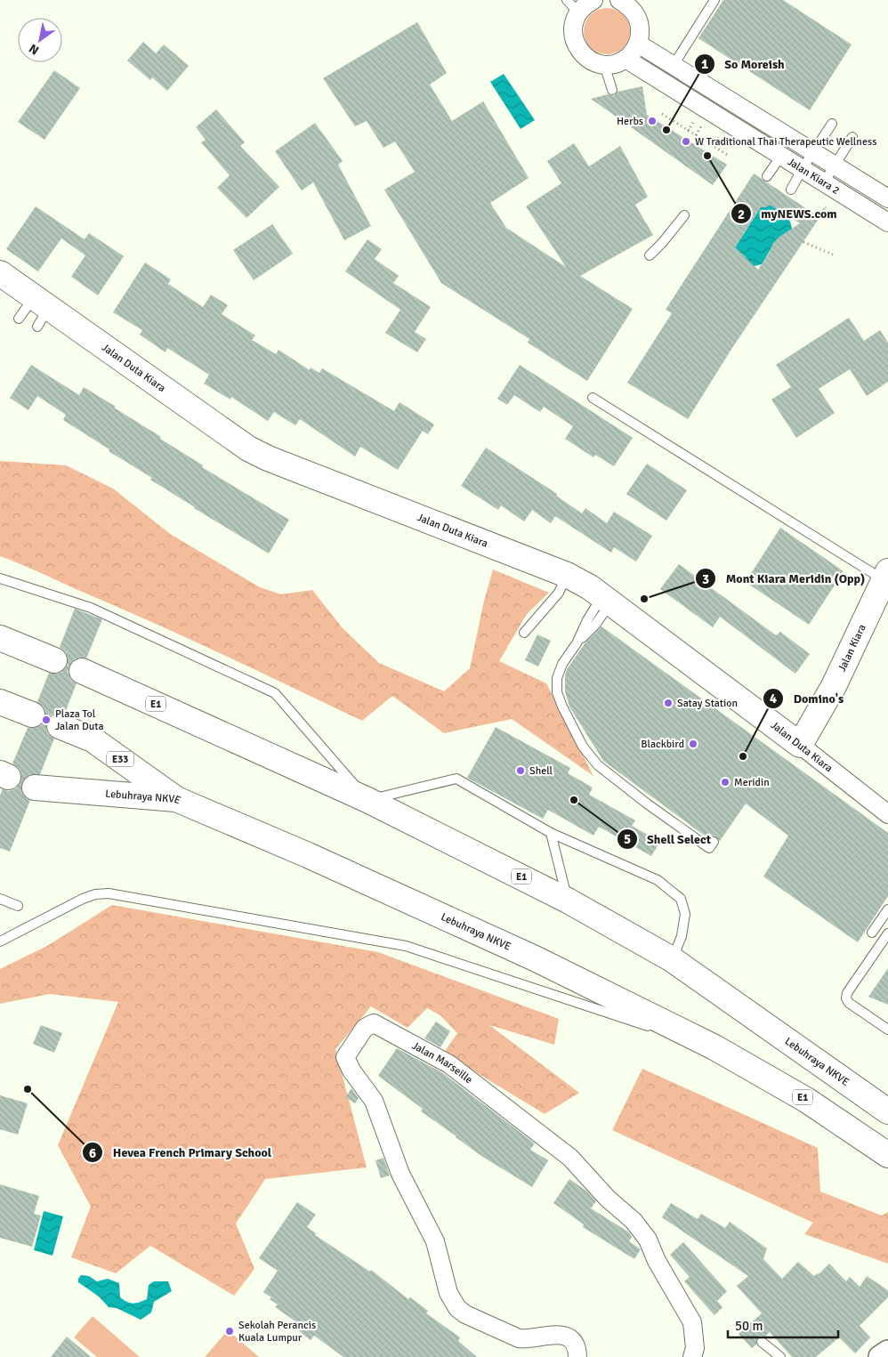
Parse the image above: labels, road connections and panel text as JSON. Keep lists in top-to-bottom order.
{
  "streets": {
    "main road": [
      "Jalan Duta Kiara",
      "Jalan Kiara",
      "E1",
      "E33",
      "Lebuhraya NKVE"
    ],
    "street": ["Jalan Kiara 2", "Jalan Marseille"]
  },
  "crossings": [
    ["Jalan Duta Kiara", "Jalan Kiara"],
    ["E33", "Lebuhraya NKVE"]
  ],
  "places": [
    "Herbs",
    "So Moreish",
    "W Traditional Thai Therapeutic Wellness",
    "myNEWS.com",
    "Mont Kiara Meridin (Opp)",
    "Satay Station",
    "Plaza Tol Jalan Duta",
    "Blackbird",
    "Domino's",
    "Shell",
    "Meridin",
    "Shell Select",
    "Hevea French Primary School",
    "Sekolah Perancis Kuala Lumpur"
  ],
  "scale_bar": "50 m",
  "north": "bottom left"
}
